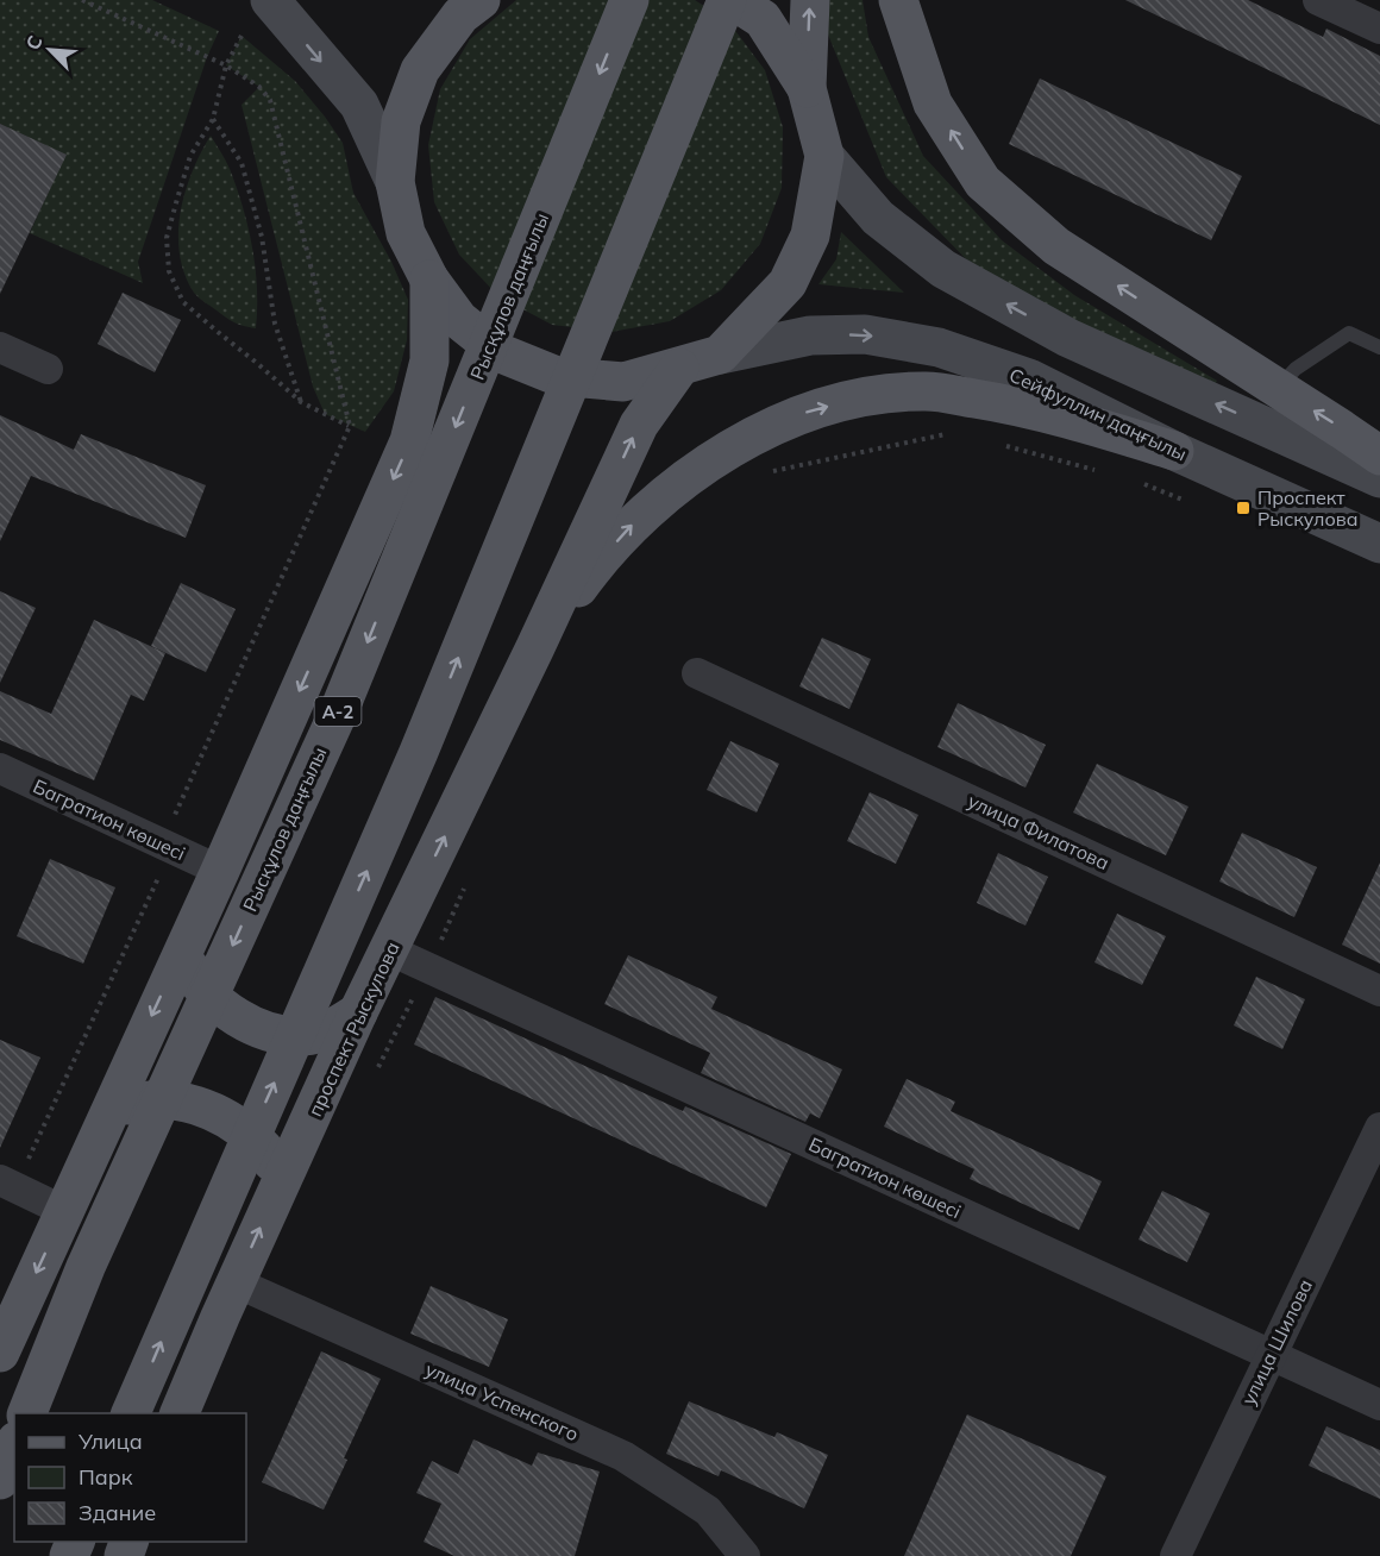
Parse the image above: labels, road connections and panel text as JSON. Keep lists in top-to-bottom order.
{
  "streets": {
    "main road": [
      "Рысқұлов даңғылы",
      "Сейфуллин даңғылы",
      "A-2",
      "проспект Рыскулова"
    ],
    "street": [
      "Багратион көшесі",
      "улица Филатова",
      "улица Шилова",
      "улица Успенского"
    ]
  },
  "crossings": [
    ["Багратион көшесі", "проспект Рыскулова"],
    ["Багратион көшесі", "улица Шилова"],
    ["проспект Рыскулова", "улица Успенского"]
  ],
  "places": {
    "transit": ["Проспект Рыскулова"]
  },
  "legend": ["Улица", "Парк", "Здание"],
  "north": "top left"
}
